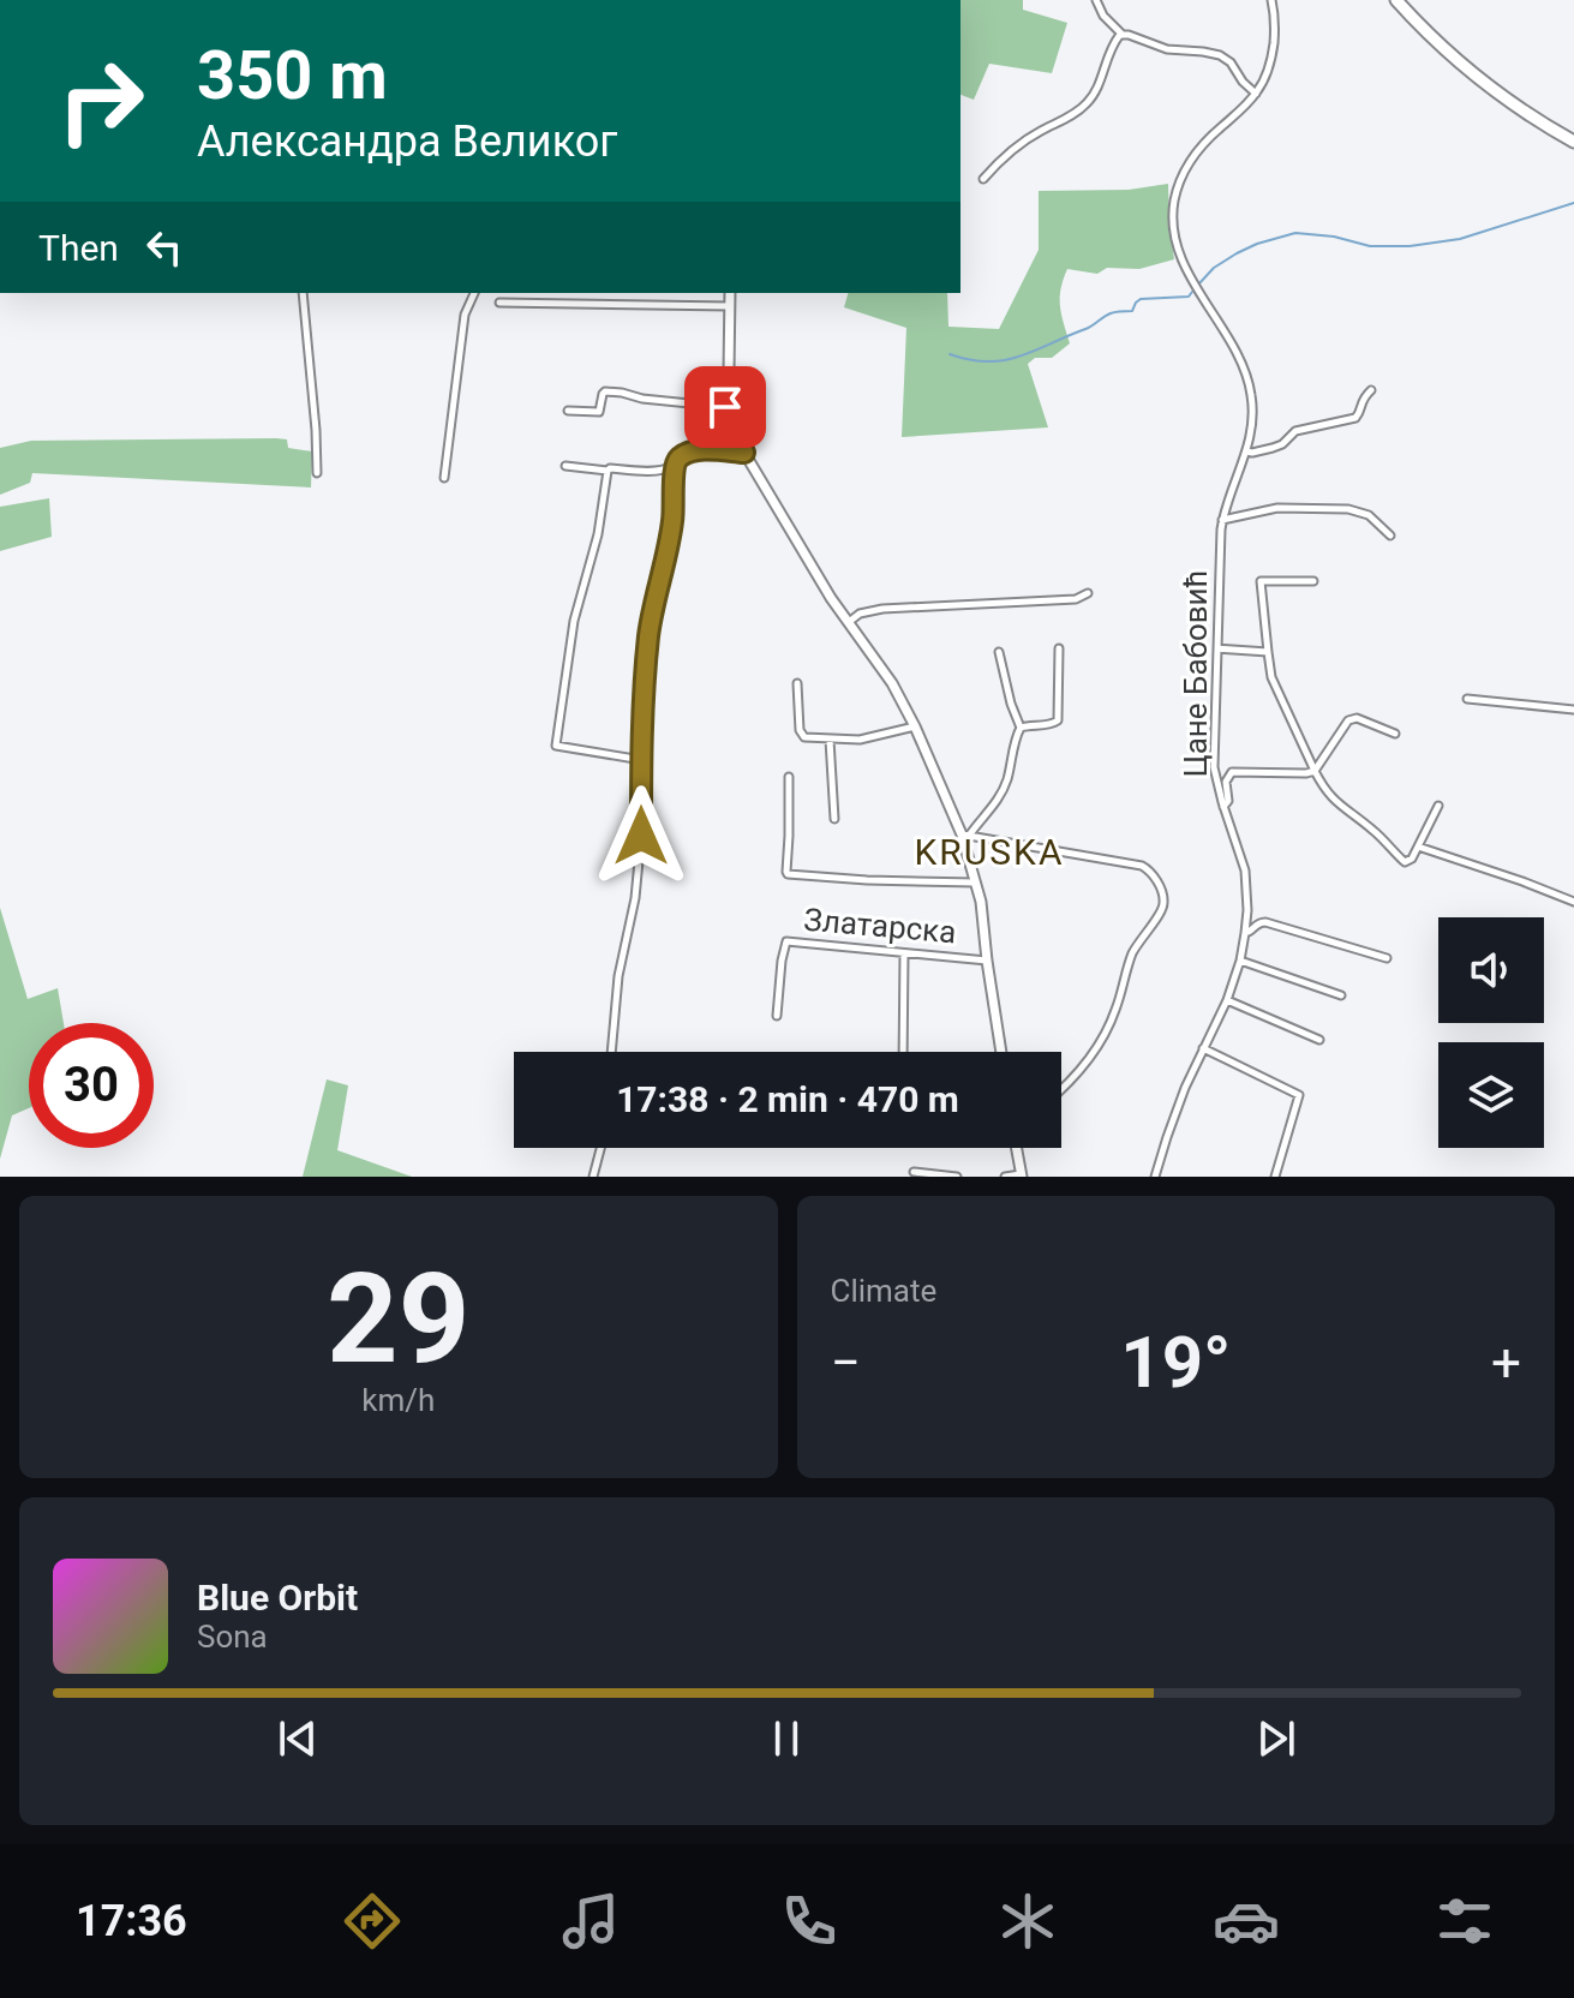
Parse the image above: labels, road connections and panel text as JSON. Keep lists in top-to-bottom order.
{
  "streets": {
    "street": ["Цане Бабовић", "Златарска"]
  },
  "districts": ["KRUSKA"],
  "page": {
    "turn": ["350 m", "Александра Великог"],
    "then": "Then",
    "limit": "30",
    "trip": "17:38 · 2 min · 470 m",
    "tile": [
      ["29", "km/h"],
      "Climate"
    ],
    "heat": ["−", "19°", "+"],
    "song": ["Blue Orbit", "Sona"],
    "tabs": "17:36"
  }
}
